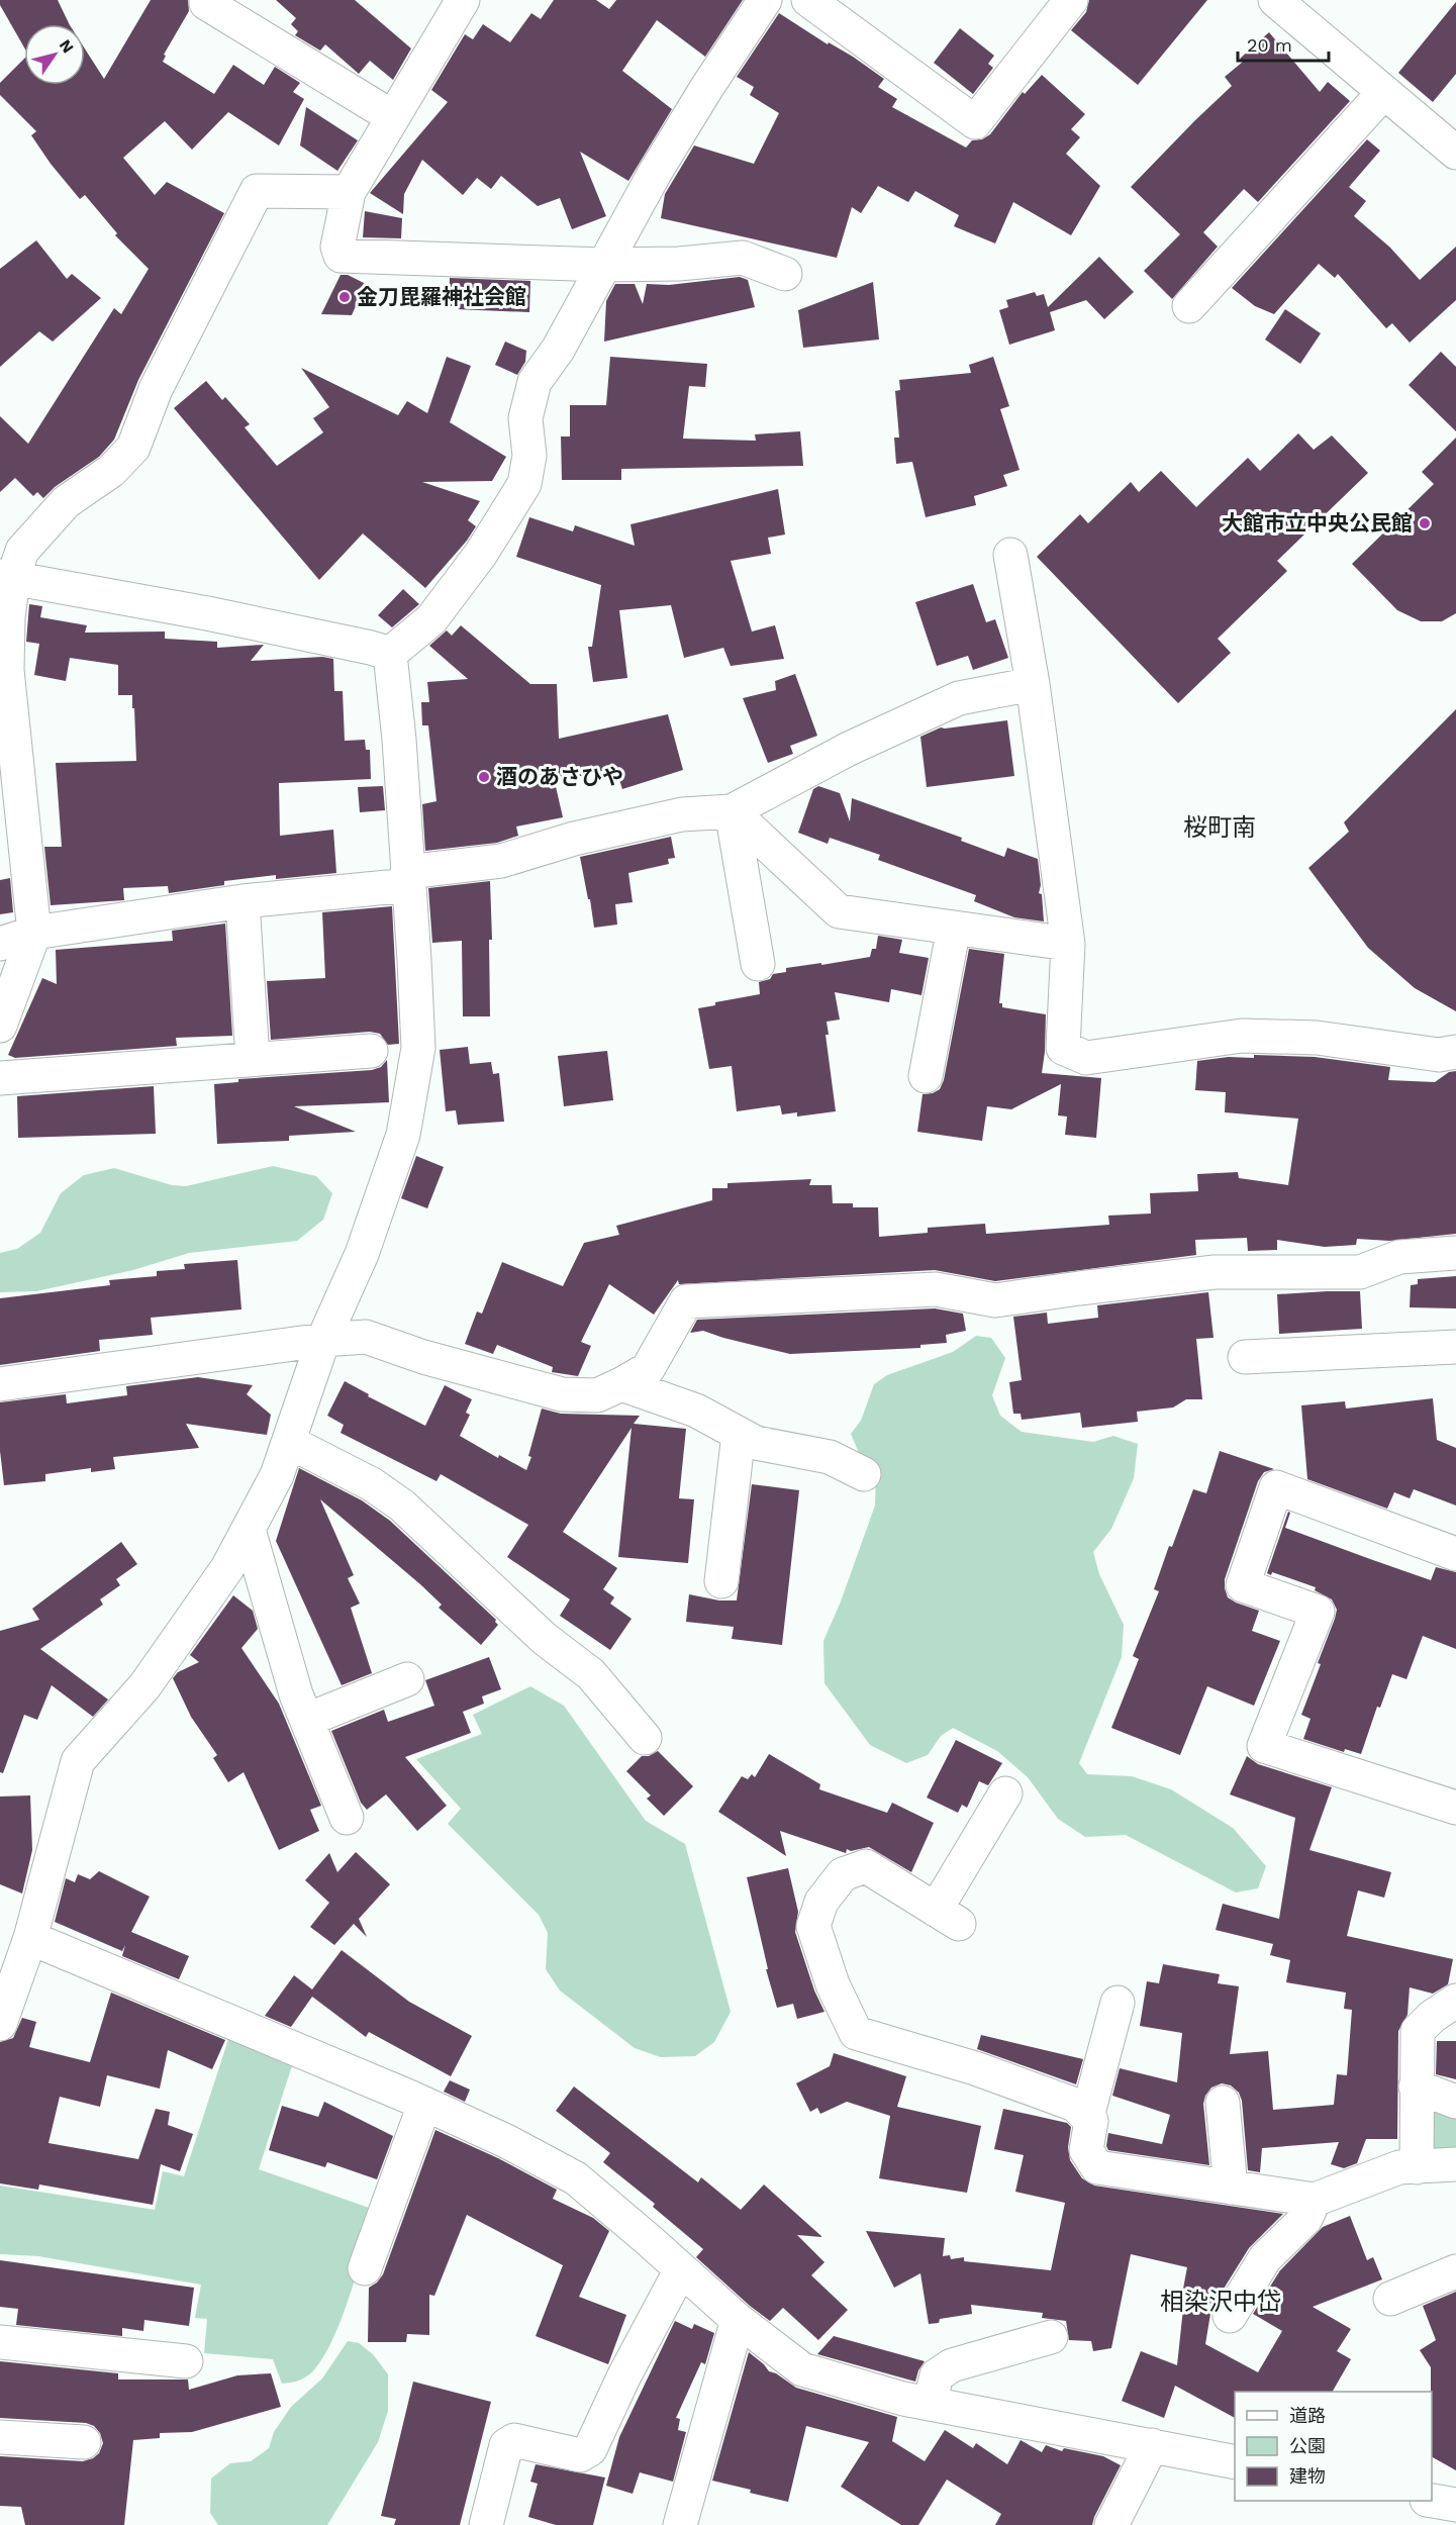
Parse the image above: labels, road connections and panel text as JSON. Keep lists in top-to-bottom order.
{
  "districts": ["桜町南", "相染沢中岱"],
  "places": ["金刀毘羅神社会館", "大館市立中央公民館", "酒のあさひや"],
  "legend": ["道路", "公園", "建物"],
  "scale_bar": "20 m",
  "north": "top right"
}
